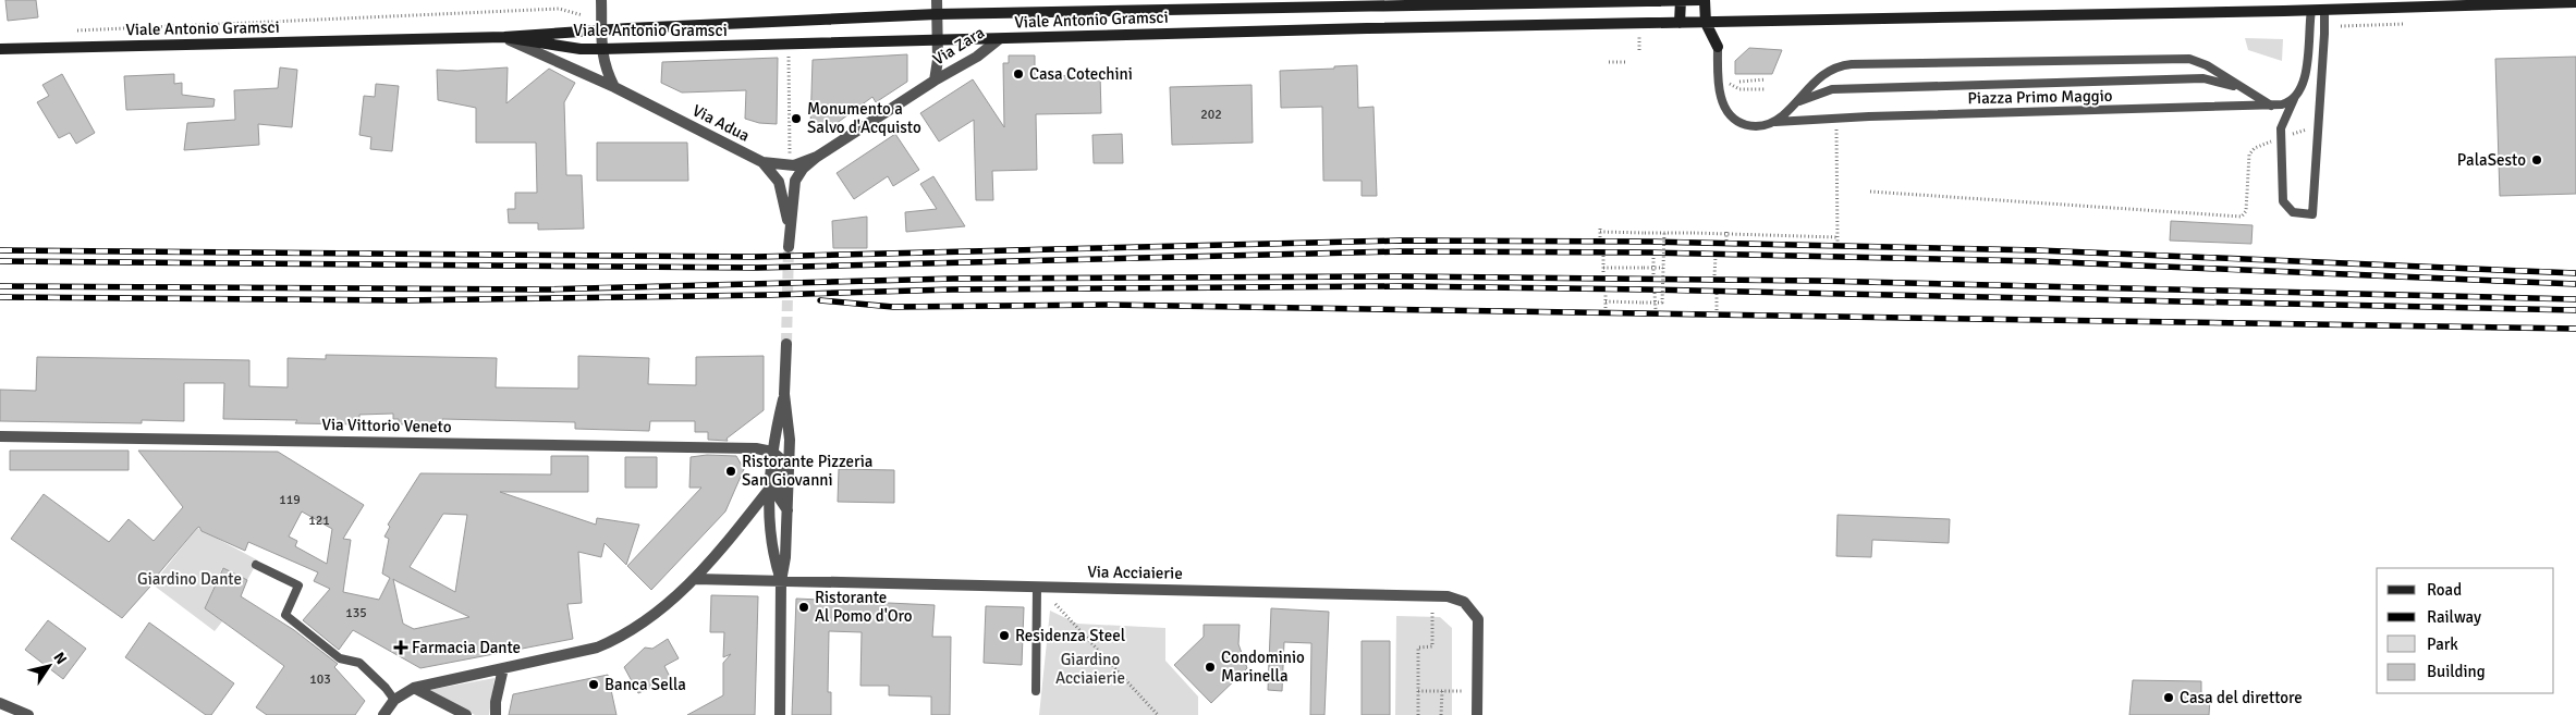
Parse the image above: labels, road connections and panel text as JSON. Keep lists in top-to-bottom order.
{
  "streets": {
    "main road": ["Viale Antonio Gramsci"],
    "street": [
      "Via Zara",
      "Via Adua",
      "Via Vittorio Veneto",
      "Via Acciaierie"
    ],
    "lane": ["Piazza Primo Maggio"]
  },
  "crossings": [
    ["Viale Antonio Gramsci", "Via Zara"],
    ["Viale Antonio Gramsci", "Via Adua"],
    ["Via Zara", "Via Adua"]
  ],
  "parks": ["Giardino Dante", "Giardino Acciaierie"],
  "places": {
    "other": [
      "Casa Cotechini",
      "Monumento a Salvo d'Acquisto",
      "PalaSesto",
      "Ristorante Pizzeria San Giovanni",
      "Ristorante Al Pomo d'Oro",
      "Residenza Steel",
      "Condominio Marinella",
      "Banca Sella",
      "Casa del direttore"
    ],
    "health": ["Farmacia Dante"]
  },
  "house_numbers": [
    "202",
    "119",
    "121",
    "135",
    "103"
  ],
  "legend": [
    "Road",
    "Railway",
    "Park",
    "Building"
  ],
  "north": "top right"
}
